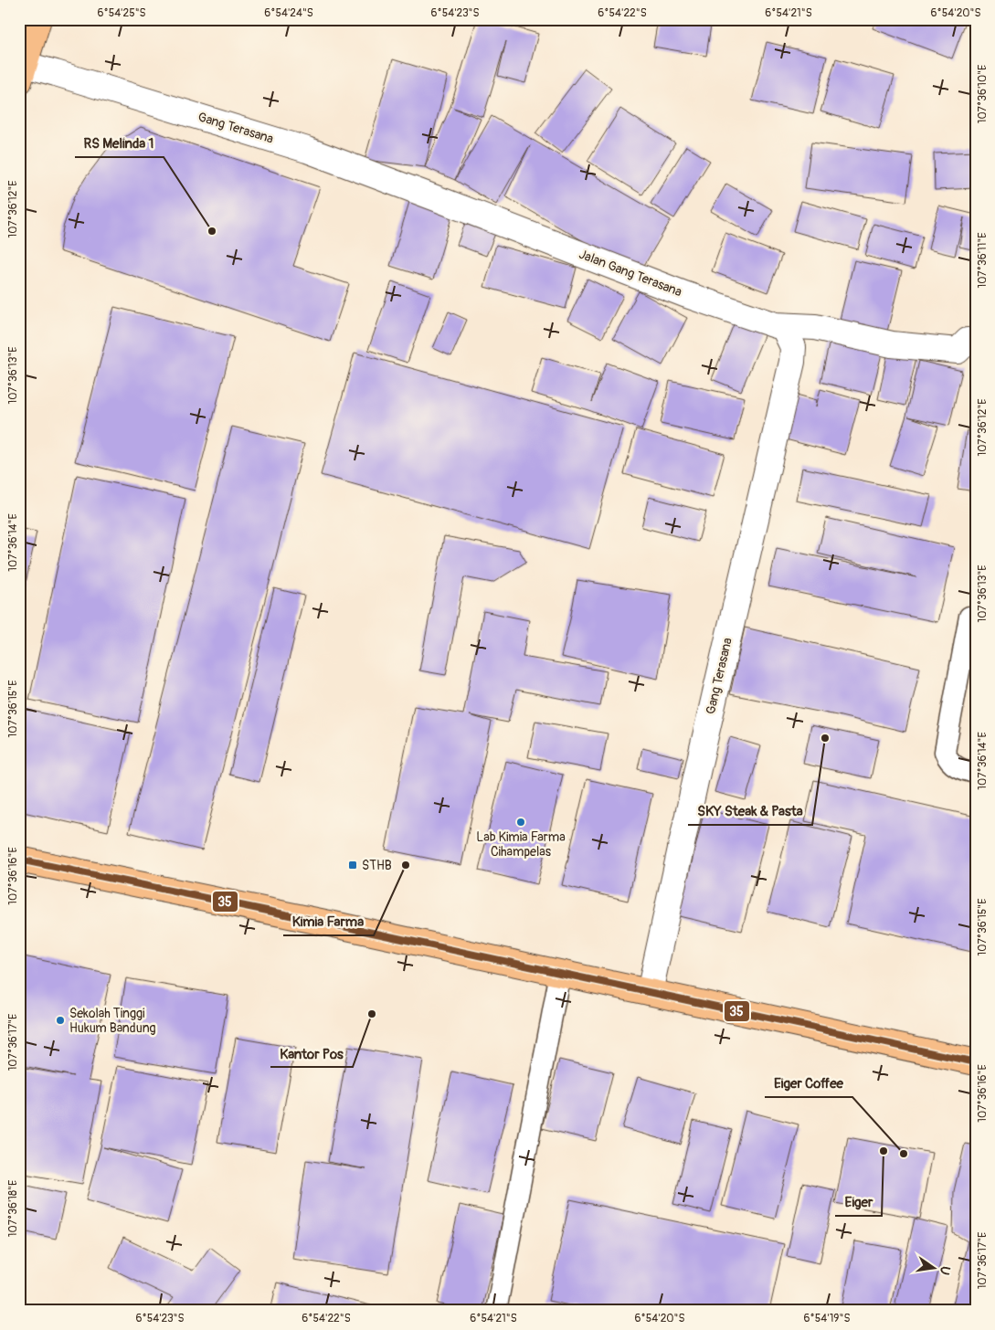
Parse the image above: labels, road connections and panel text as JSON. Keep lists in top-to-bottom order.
{
  "streets": {
    "street": ["Gang Terasana", "Jalan Gang Terasana"]
  },
  "crossings": [
    ["Gang Terasana", "Jalan Gang Terasana"]
  ],
  "places": {
    "other": [
      "RS Melinda 1",
      "SKY Steak & Pasta",
      "Lab Kimia Farma Cihampelas",
      "Kimia Farma",
      "Kantor Pos",
      "Sekolah Tinggi Hukum Bandung",
      "Eiger",
      "Eiger Coffee"
    ],
    "transit": ["STHB"]
  },
  "lines": ["transit line 35"],
  "north": "right",
  "coordinates": [
    "6°54'25\"S",
    "6°54'24\"S",
    "6°54'23\"S",
    "6°54'22\"S",
    "6°54'21\"S",
    "6°54'20\"S",
    "107°36'10\"E",
    "107°36'12\"E",
    "107°36'11\"E",
    "107°36'13\"E",
    "107°36'14\"E",
    "107°36'15\"E",
    "107°36'16\"E",
    "107°36'17\"E",
    "107°36'18\"E",
    "6°54'19\"S"
  ]
}
